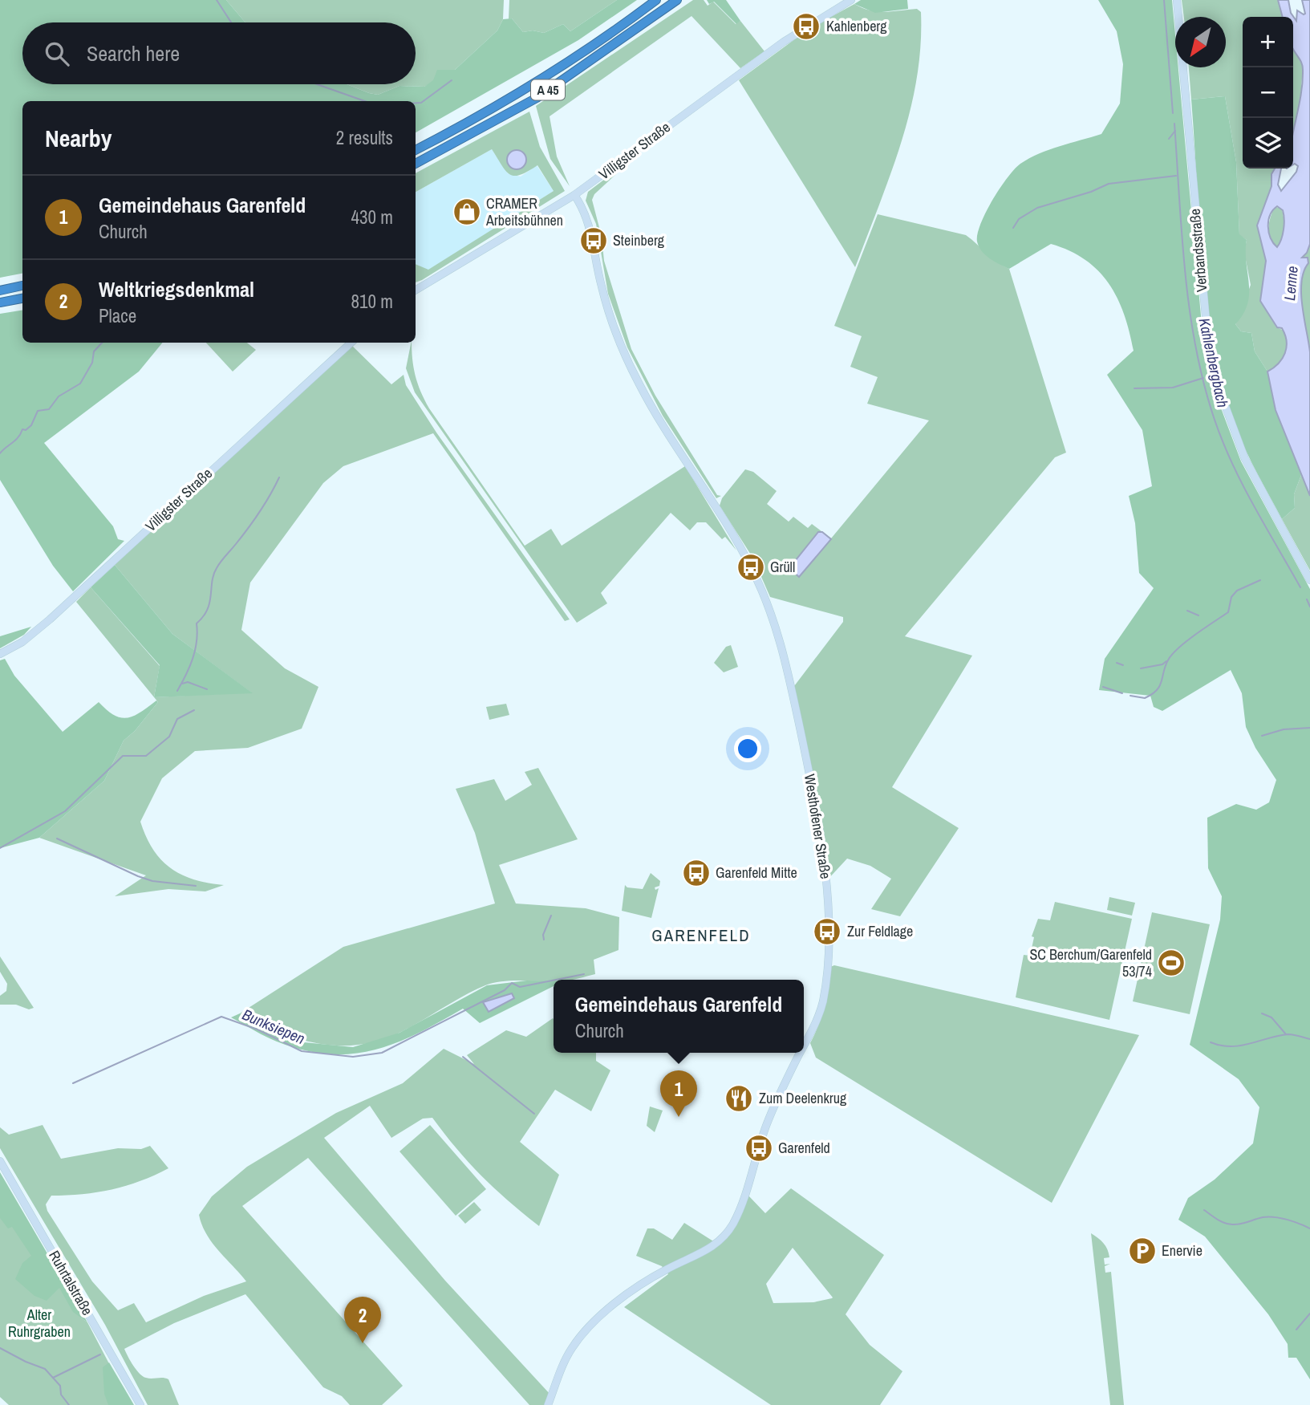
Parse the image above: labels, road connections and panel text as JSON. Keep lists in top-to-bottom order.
{
  "streets": {
    "highway": ["A 45"],
    "main road": [
      "Villigster Straße",
      "Verbandsstraße",
      "Westhofener Straße",
      "Ruhrtalstraße"
    ]
  },
  "crossings": [
    ["Villigster Straße", "Westhofener Straße"]
  ],
  "districts": ["GARENFELD"],
  "water": ["Lenne", "Kahlenbergbach", "Bunksiepen"],
  "parks": ["Alter Ruhrgraben"],
  "places": {
    "bus stop": [
      "Kahlenberg",
      "Steinberg",
      "Grüll",
      "Garenfeld Mitte",
      "Zur Feldlage",
      "Garenfeld"
    ],
    "shop": ["CRAMER Arbeitsbühnen"],
    "sports": ["SC Berchum/Garenfeld 53/74"],
    "restaurant": ["Zum Deelenkrug"],
    "parking": ["Enervie"]
  },
  "north": "bottom left",
  "page": {
    "map_buttons": ["+", "−"],
    "search": "Search here",
    "heading": ["Nearby", "2 results"],
    "list": [
      {
        "mark": "1",
        "name": "Gemeindehaus Garenfeld",
        "note": "Church",
        "value": "430 m"
      },
      {
        "mark": "2",
        "name": "Weltkriegsdenkmal",
        "note": "Place",
        "value": "810 m"
      }
    ],
    "popup": ["Gemeindehaus Garenfeld", "Church"],
    "pins": ["1", "2"]
  }
}
